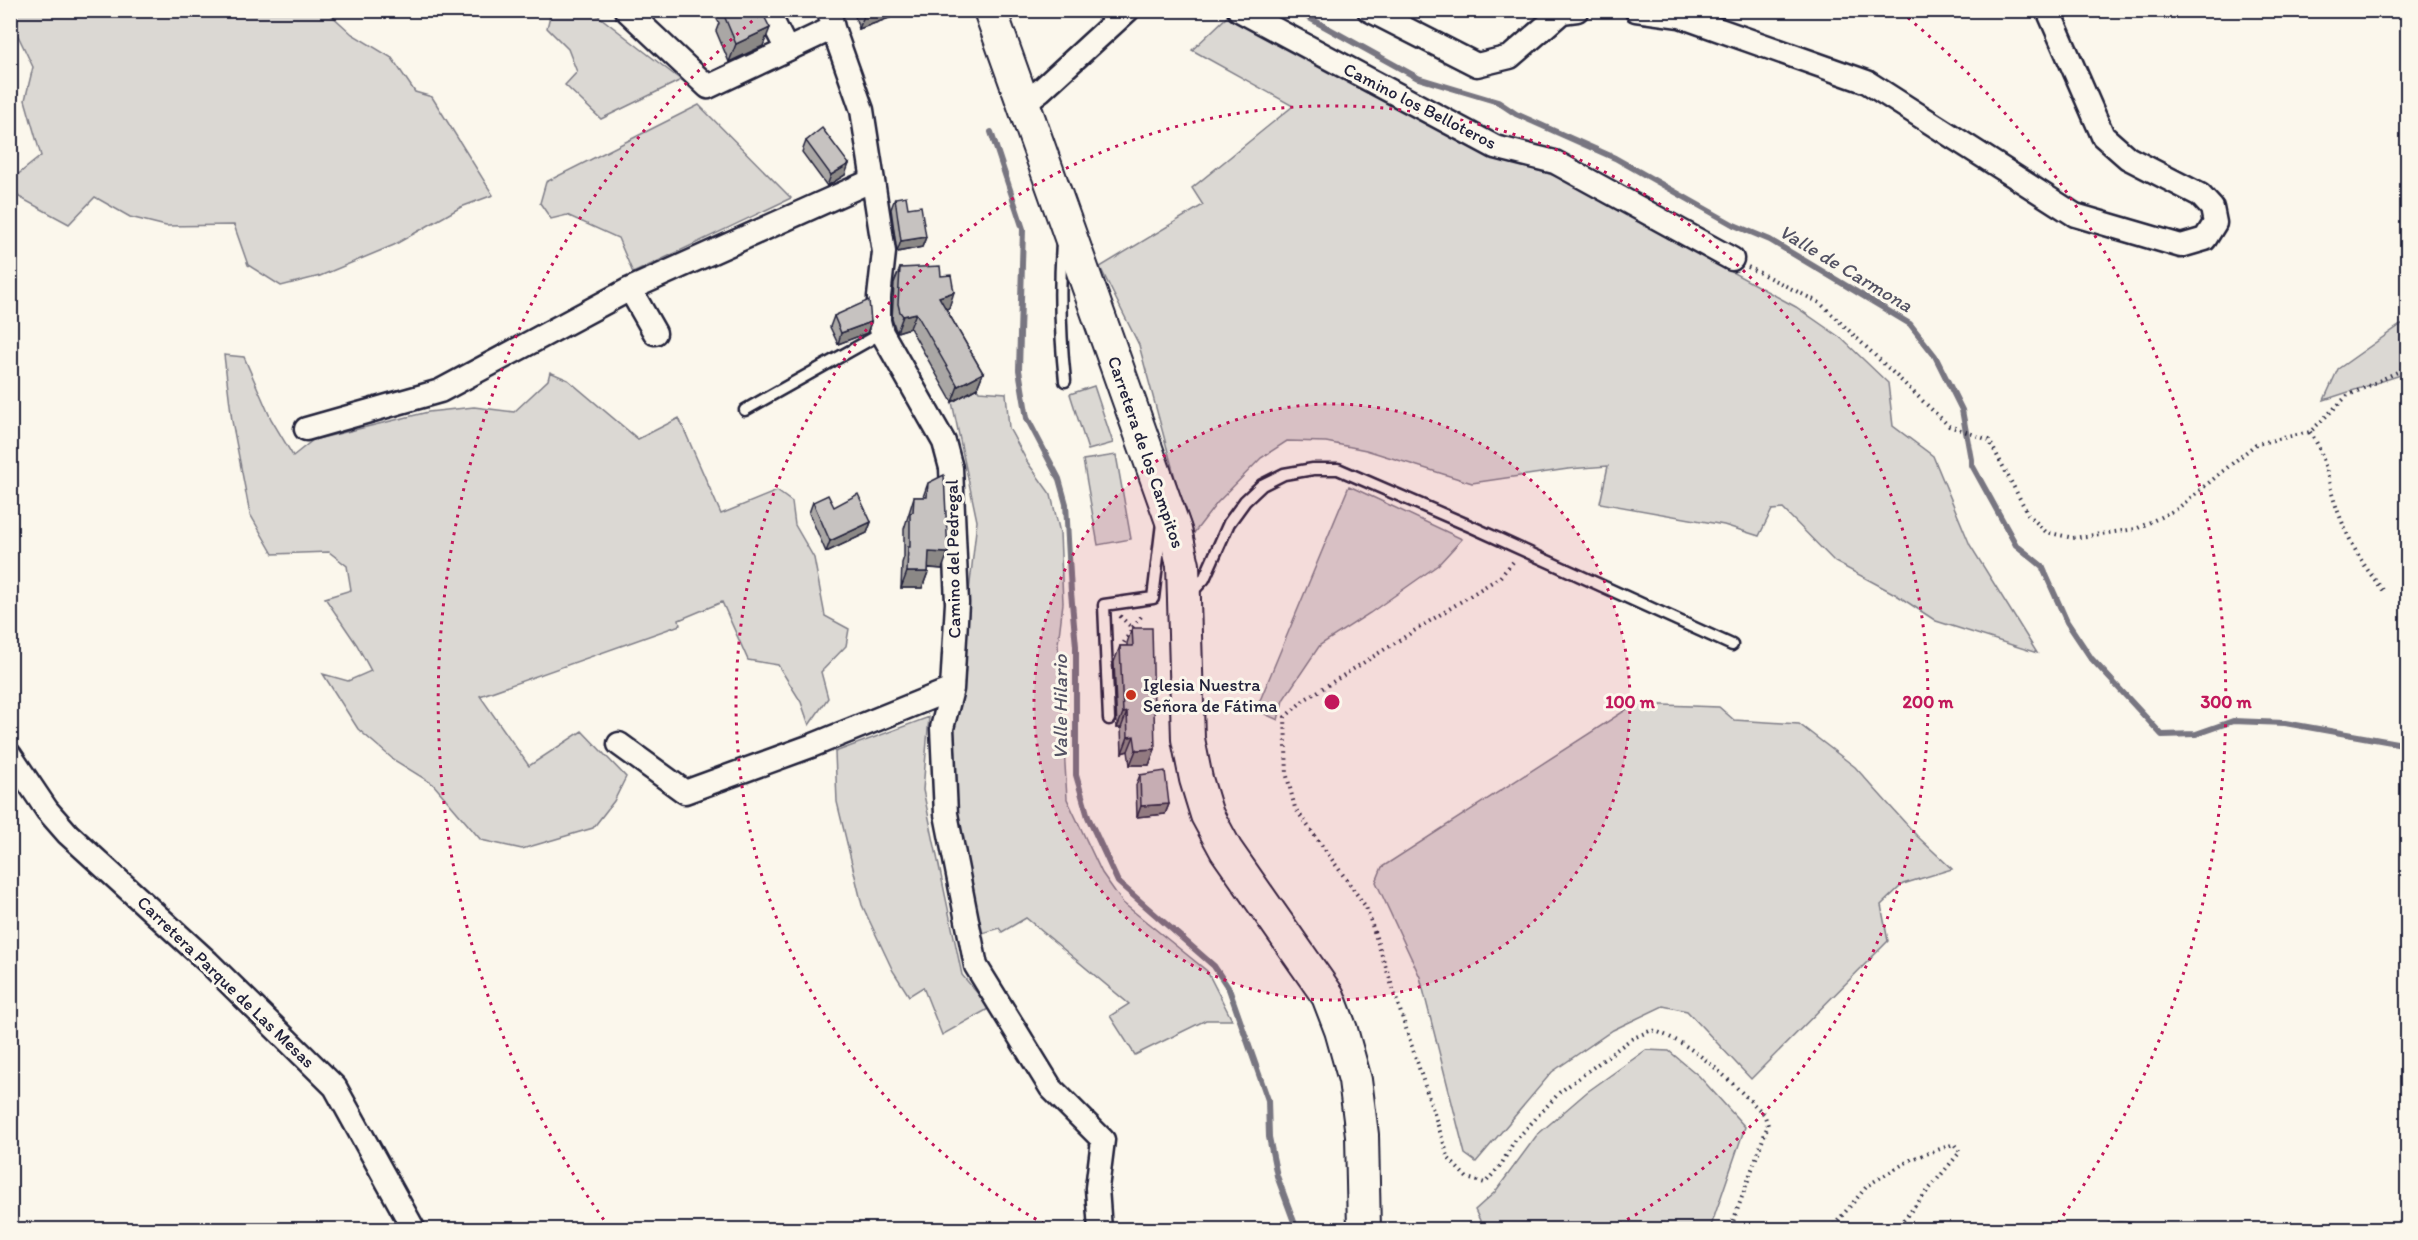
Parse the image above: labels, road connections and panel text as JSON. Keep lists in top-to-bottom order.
{
  "streets": {
    "main road": ["Carretera de los Campitos"],
    "street": ["Camino los Belloteros", "Camino del Pedregal", "Carretera Parque de Las Mesas"]
  },
  "water": ["Valle de Carmona", "Valle Hilario"],
  "places": ["Iglesia Nuestra Señora de Fátima"],
  "rings": ["100 m", "200 m", "300 m"]
}
